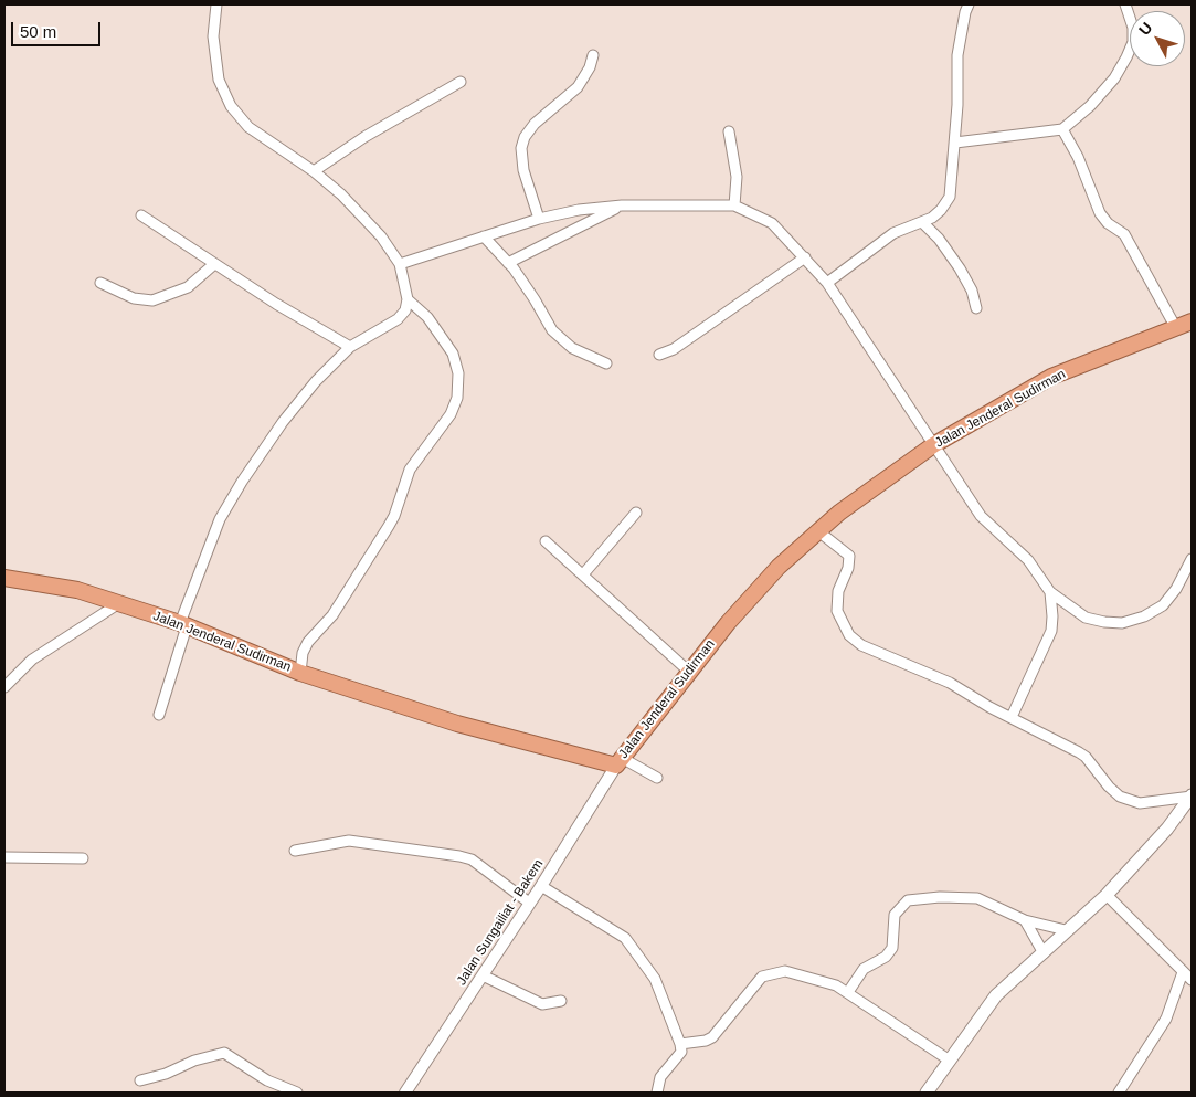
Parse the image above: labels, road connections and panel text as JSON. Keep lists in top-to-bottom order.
{
  "streets": {
    "highway": ["Jalan Jenderal Sudirman"],
    "street": ["Jalan Sungailiat - Bakem"]
  },
  "crossings": [
    ["Jalan Jenderal Sudirman", "Jalan Sungailiat - Bakem"]
  ],
  "scale_bar": "50 m",
  "north": "top left"
}
